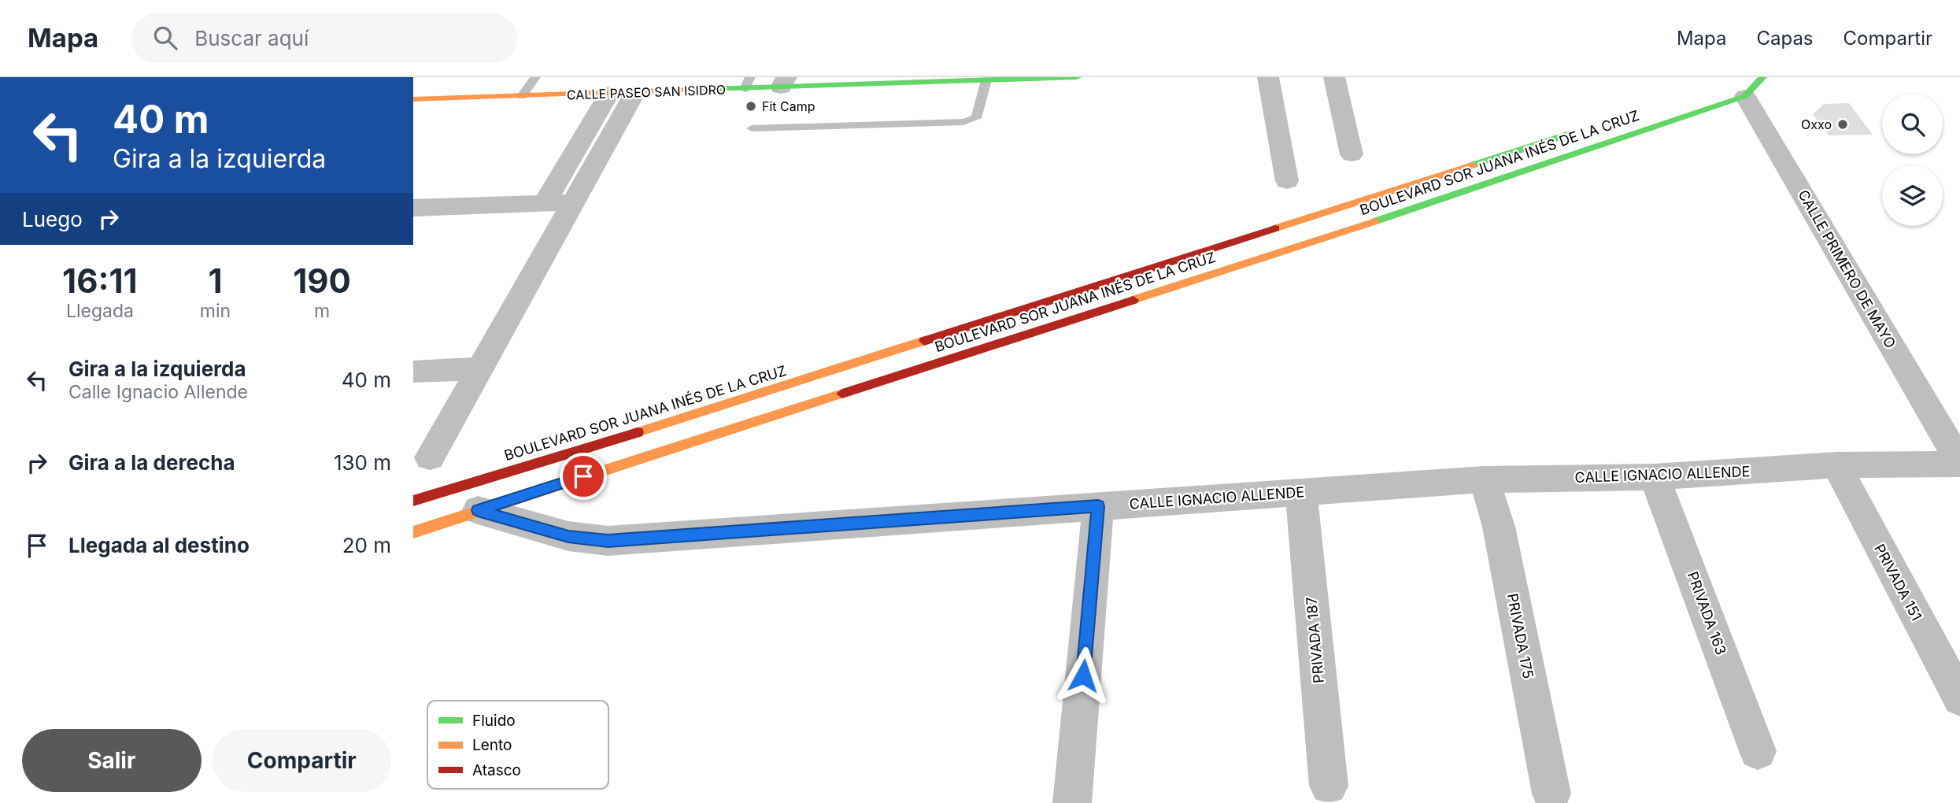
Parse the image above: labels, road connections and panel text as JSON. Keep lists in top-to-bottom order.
{
  "streets": {
    "main road": ["CALLE PASEO SAN ISIDRO", "BOULEVARD SOR JUANA INÉS DE LA CRUZ"],
    "street": [
      "CALLE PRIMERO DE MAYO",
      "CALLE IGNACIO ALLENDE",
      "PRIVADA 151",
      "PRIVADA 163",
      "PRIVADA 175",
      "PRIVADA 187"
    ]
  },
  "crossings": [
    ["BOULEVARD SOR JUANA INÉS DE LA CRUZ", "CALLE PRIMERO DE MAYO"],
    ["BOULEVARD SOR JUANA INÉS DE LA CRUZ", "CALLE IGNACIO ALLENDE"],
    ["CALLE PRIMERO DE MAYO", "CALLE IGNACIO ALLENDE"],
    ["CALLE IGNACIO ALLENDE", "PRIVADA 151"],
    ["CALLE IGNACIO ALLENDE", "PRIVADA 163"],
    ["CALLE IGNACIO ALLENDE", "PRIVADA 175"],
    ["CALLE IGNACIO ALLENDE", "PRIVADA 187"]
  ],
  "places": ["Fit Camp", "Oxxo"],
  "legend": ["Fluido", "Lento", "Atasco"],
  "page": {
    "header": "Mapa",
    "search": "Buscar aquí",
    "nav": ["Mapa", "Capas", "Compartir"],
    "turn": ["40 m", "Gira a la izquierda"],
    "then": "Luego",
    "eta": [
      "16:11",
      "Llegada",
      "1",
      "min",
      "190",
      "m"
    ],
    "list": [
      {
        "name": "Gira a la izquierda",
        "note": "Calle Ignacio Allende",
        "value": "40 m"
      },
      {
        "name": "Gira a la derecha",
        "value": "130 m"
      },
      {
        "name": "Llegada al destino",
        "value": "20 m"
      }
    ],
    "buttons": ["Salir", "Compartir"]
  }
}
